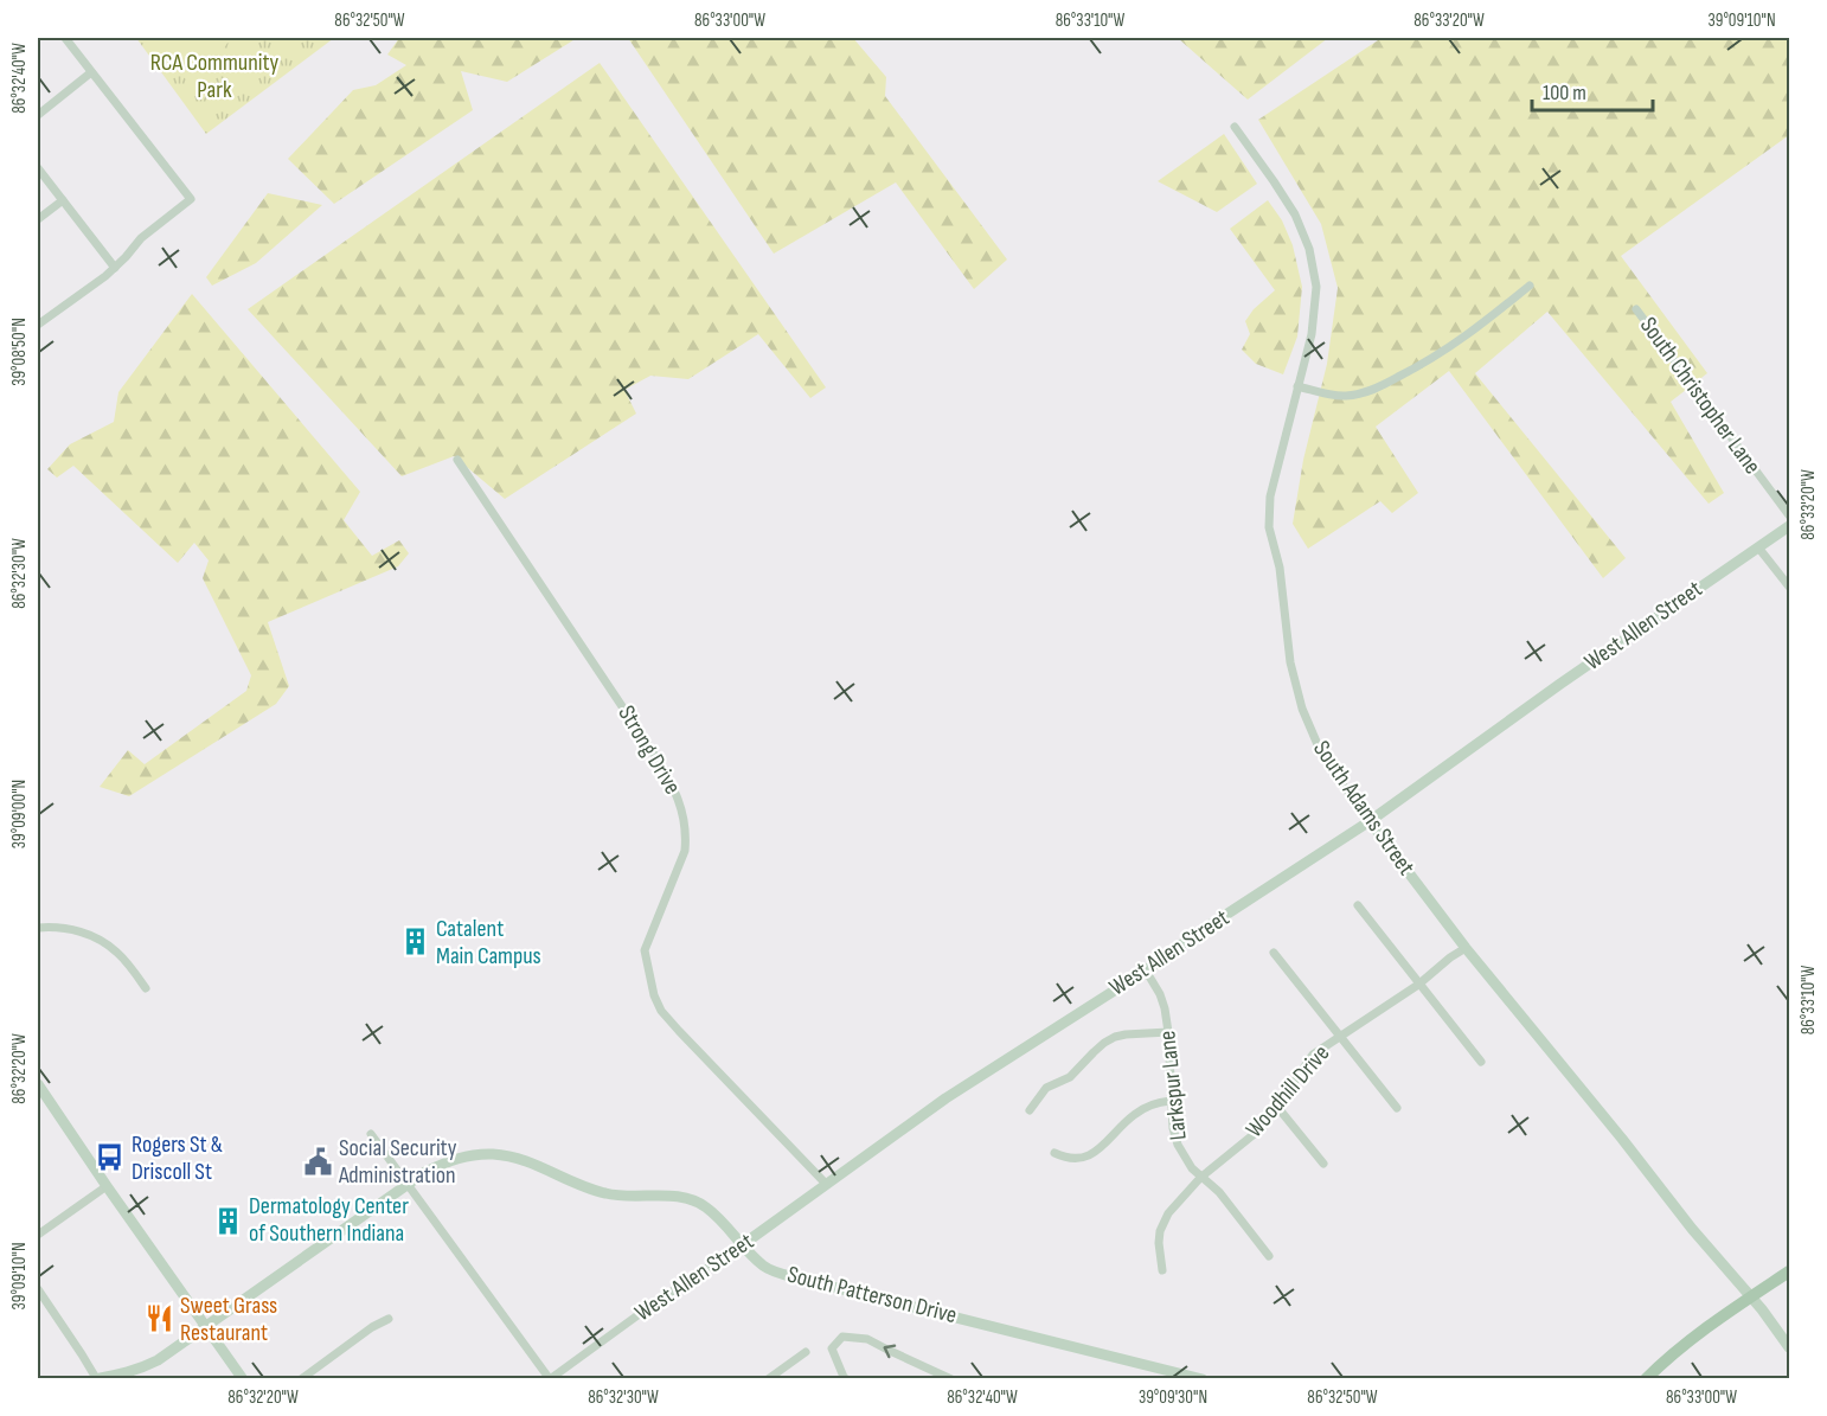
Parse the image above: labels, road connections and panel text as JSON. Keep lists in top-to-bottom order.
{
  "streets": {
    "street": [
      "South Christopher Lane",
      "West Allen Street",
      "Strong Drive",
      "South Adams Street",
      "Larkspur Lane",
      "Woodhill Drive",
      "South Patterson Drive"
    ]
  },
  "crossings": [
    ["West Allen Street", "Strong Drive"],
    ["West Allen Street", "South Adams Street"],
    ["West Allen Street", "Larkspur Lane"],
    ["West Allen Street", "South Patterson Drive"],
    ["South Adams Street", "Woodhill Drive"],
    ["Larkspur Lane", "Woodhill Drive"]
  ],
  "parks": ["RCA Community Park"],
  "places": {
    "building": ["Catalent Main Campus", "Dermatology Center of Southern Indiana"],
    "bus stop": ["Rogers St & Driscoll St"],
    "public building": ["Social Security Administration"],
    "restaurant": ["Sweet Grass Restaurant"]
  },
  "scale_bar": "100 m",
  "coordinates": [
    "86°32'50\"W",
    "86°33'00\"W",
    "86°33'10\"W",
    "86°33'20\"W",
    "39°09'10\"N",
    "86°32'40\"W",
    "39°08'50\"N",
    "86°32'30\"W",
    "39°09'00\"N",
    "86°32'20\"W",
    "39°09'30\"N"
  ]
}
